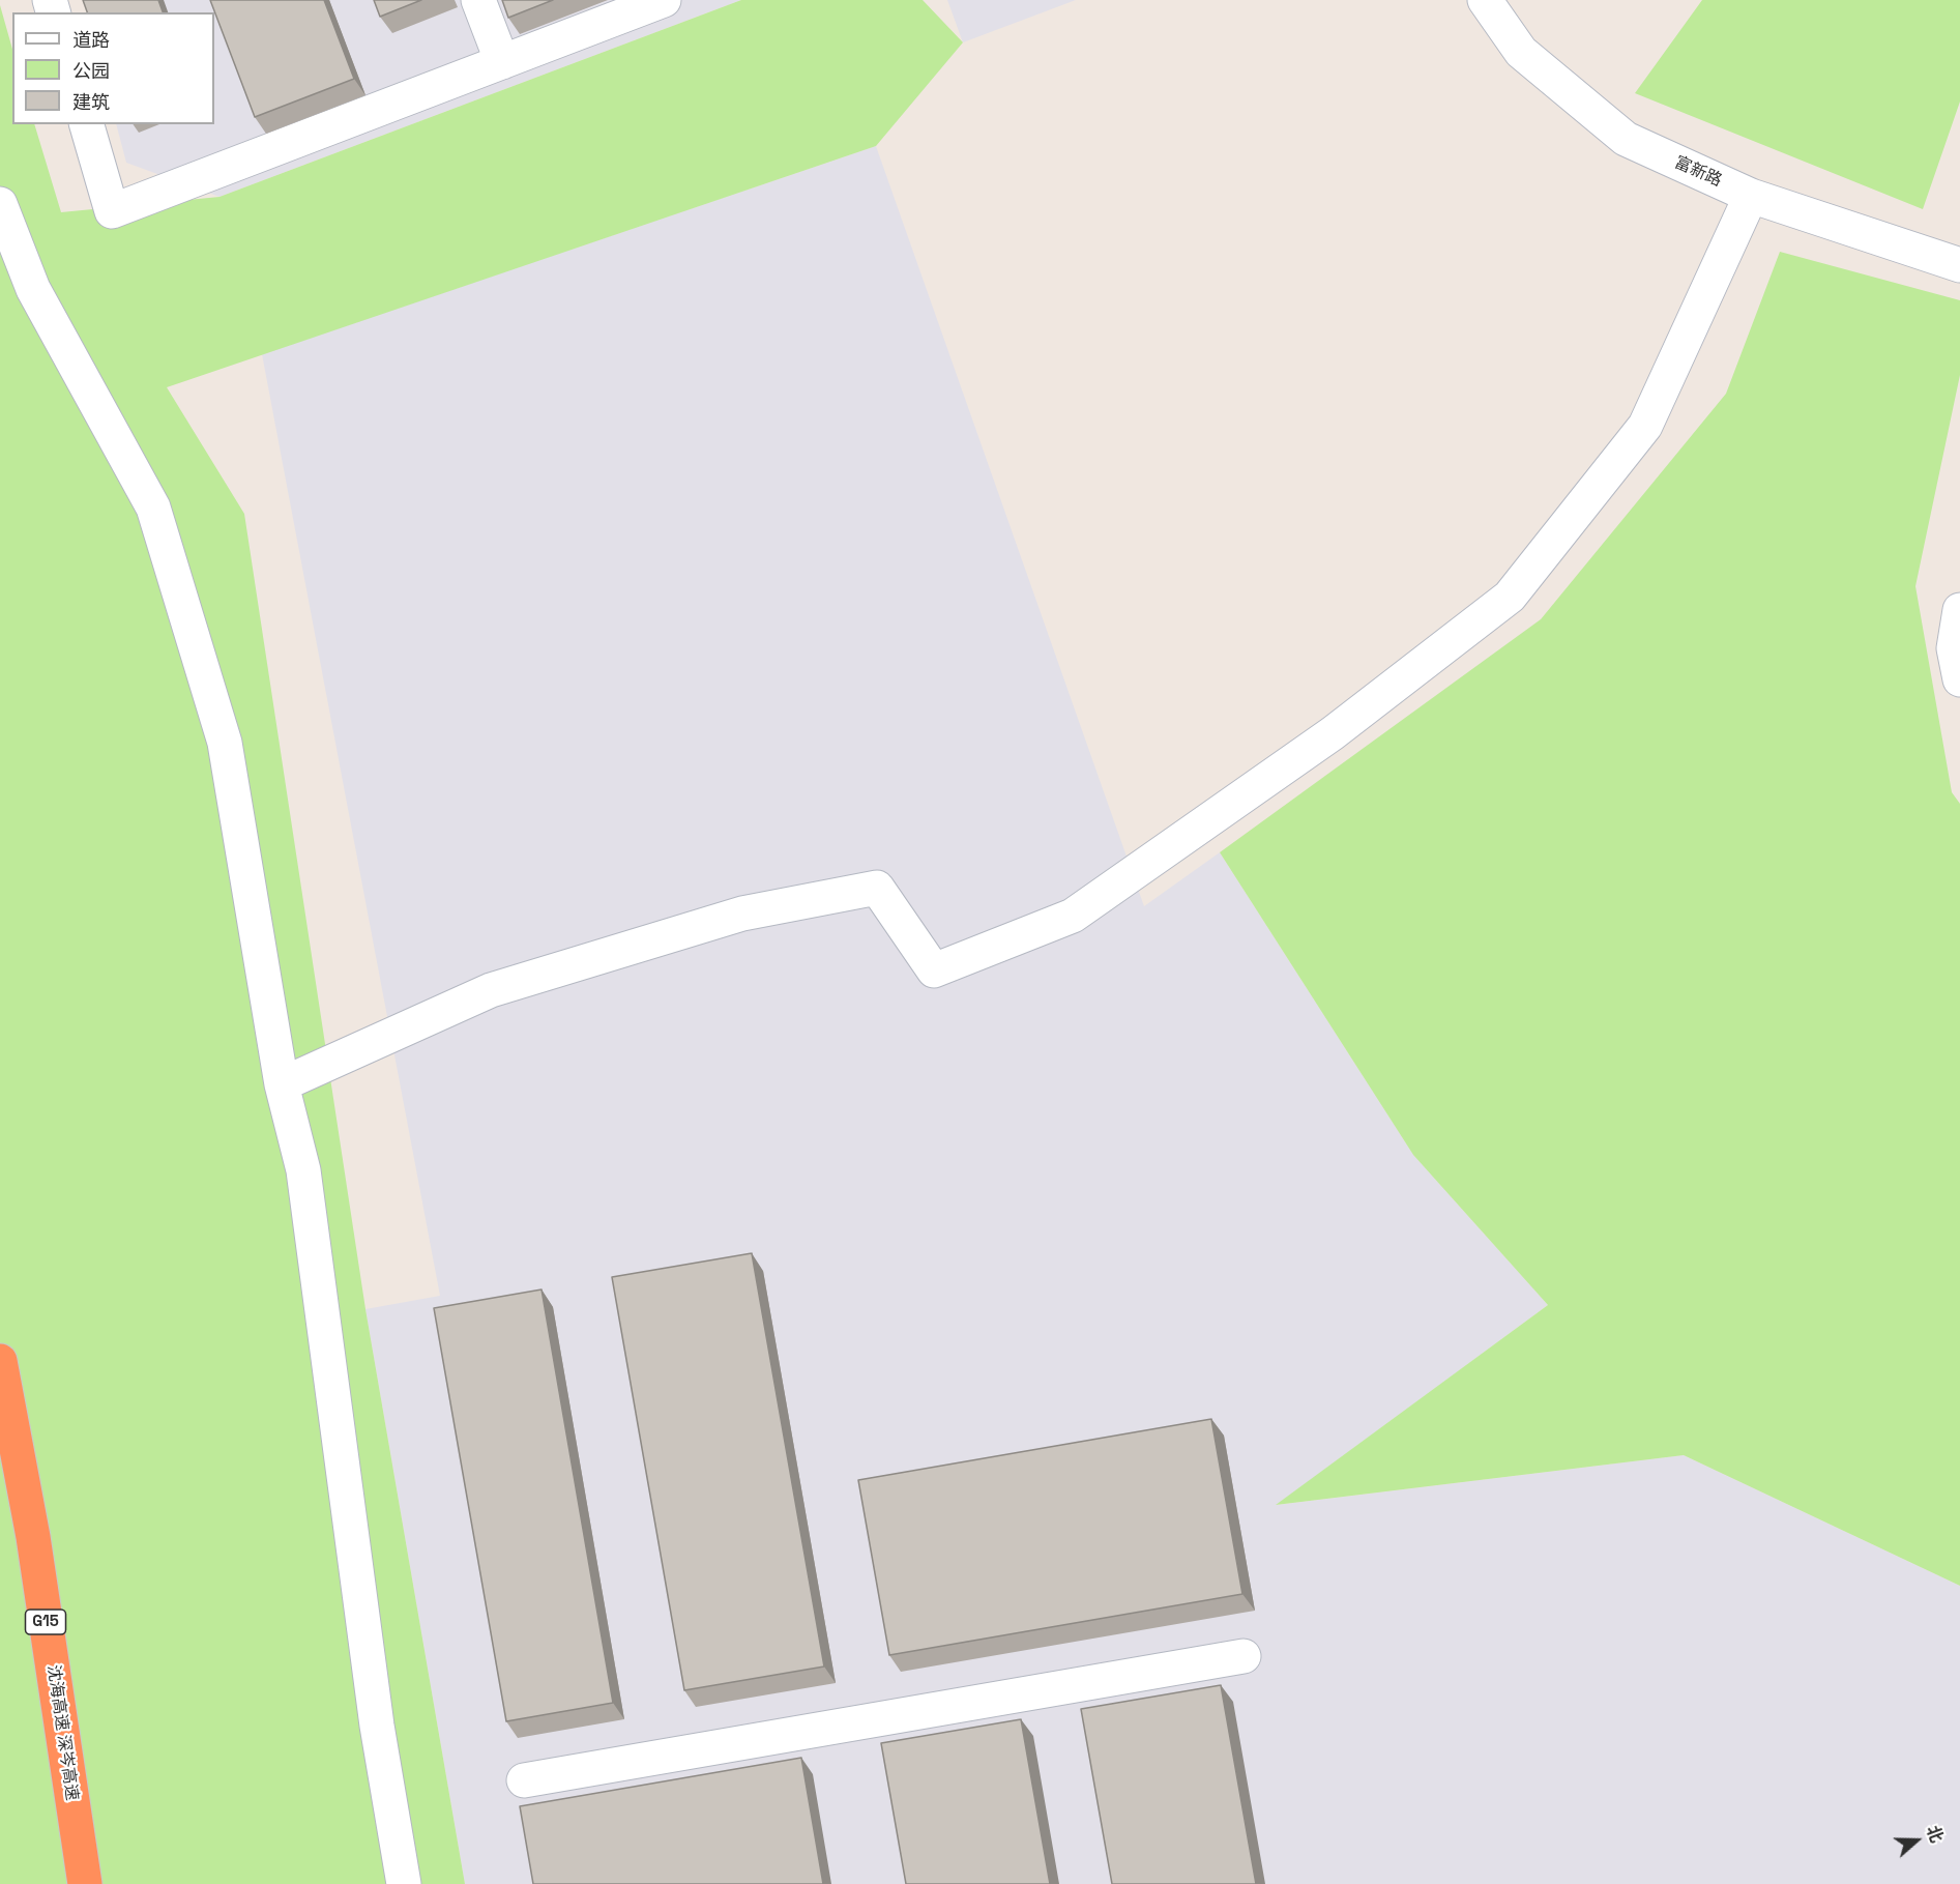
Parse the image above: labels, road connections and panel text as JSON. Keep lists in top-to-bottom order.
{
  "streets": {
    "highway": ["G15", "沈海高速 深岑高速"],
    "street": ["富新路"]
  },
  "legend": ["道路", "公园", "建筑"],
  "north": "right"
}
